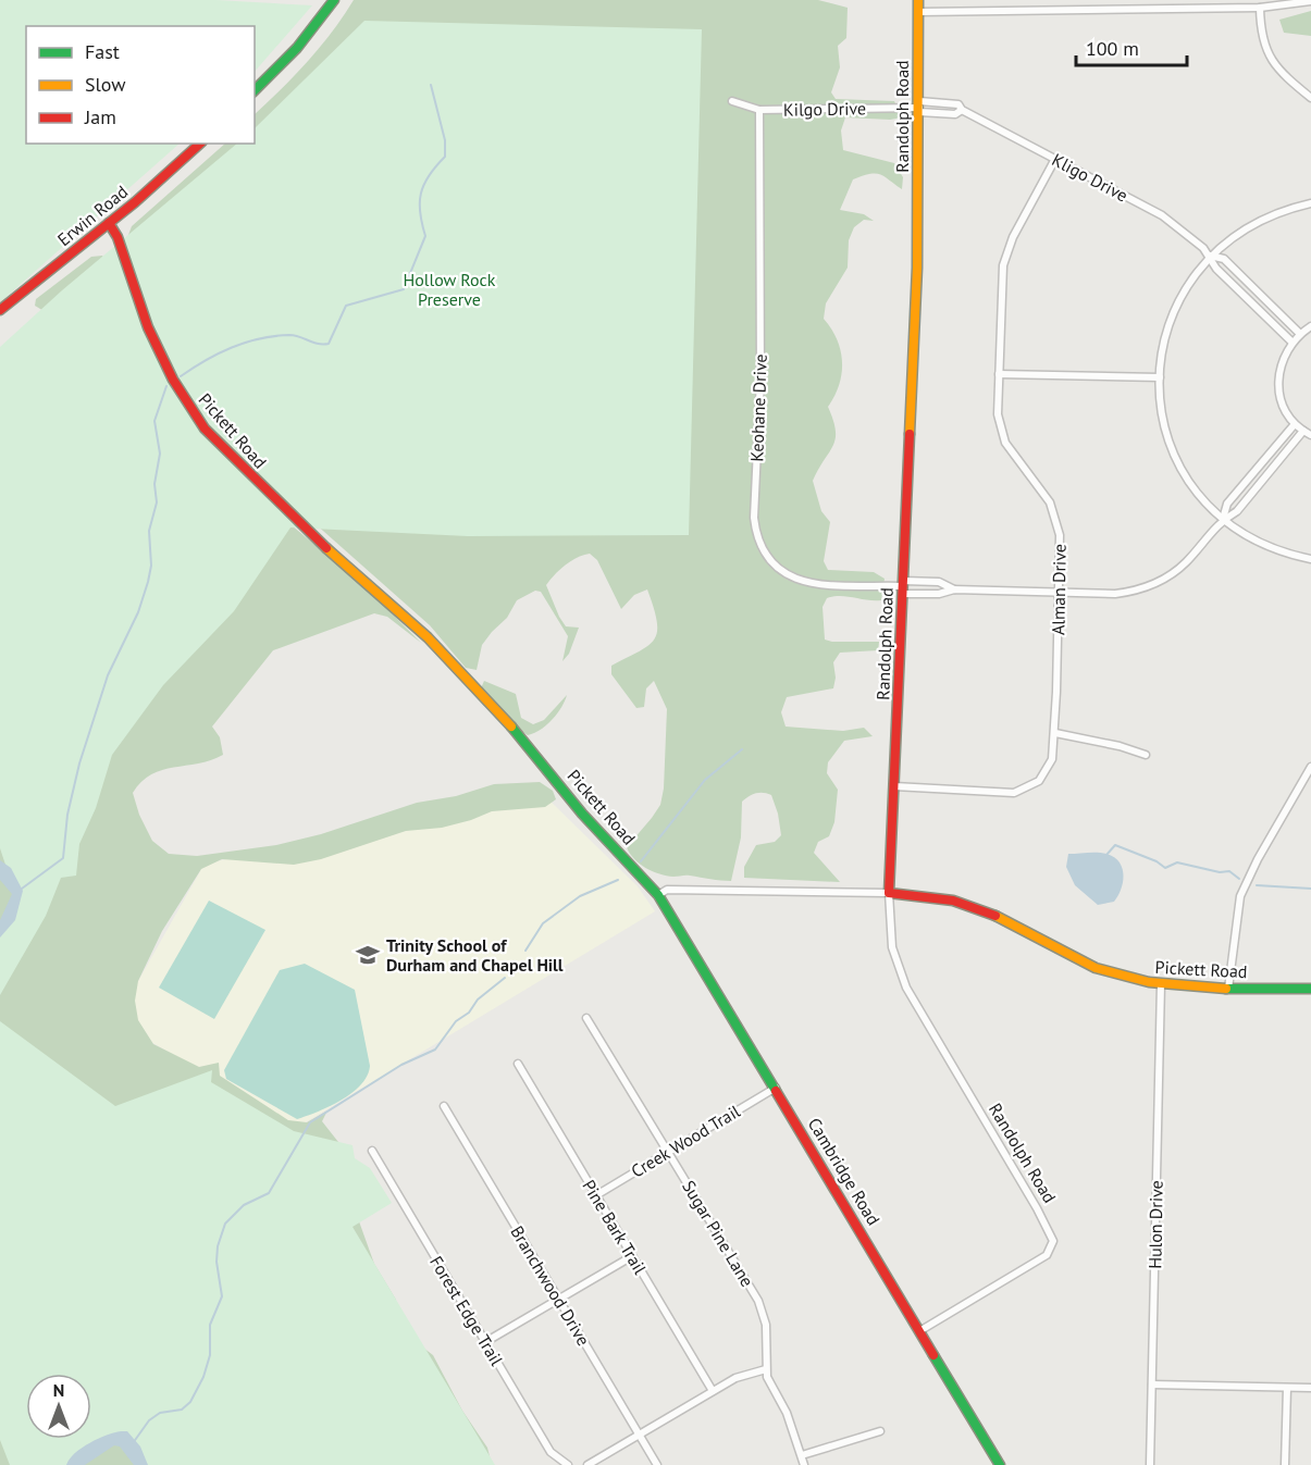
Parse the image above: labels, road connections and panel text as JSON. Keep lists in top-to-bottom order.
{
  "streets": {
    "street": [
      "Kilgo Drive",
      "Randolph Road",
      "Kligo Drive",
      "Erwin Road",
      "Keohane Drive",
      "Pickett Road",
      "Alman Drive",
      "Creek Wood Trail",
      "Cambridge Road",
      "Hulon Drive",
      "Pine Bark Trail",
      "Sugar Pine Lane",
      "Branchwood Drive",
      "Forest Edge Trail"
    ]
  },
  "crossings": [
    ["Kilgo Drive", "Randolph Road"],
    ["Kilgo Drive", "Kligo Drive"],
    ["Kilgo Drive", "Keohane Drive"],
    ["Randolph Road", "Kligo Drive"],
    ["Randolph Road", "Keohane Drive"],
    ["Randolph Road", "Pickett Road"],
    ["Randolph Road", "Alman Drive"],
    ["Randolph Road", "Cambridge Road"],
    ["Kligo Drive", "Alman Drive"],
    ["Erwin Road", "Pickett Road"],
    ["Keohane Drive", "Alman Drive"],
    ["Pickett Road", "Cambridge Road"],
    ["Pickett Road", "Hulon Drive"],
    ["Creek Wood Trail", "Cambridge Road"],
    ["Creek Wood Trail", "Pine Bark Trail"],
    ["Creek Wood Trail", "Sugar Pine Lane"]
  ],
  "parks": ["Hollow Rock Preserve"],
  "places": {
    "school or university": ["Trinity School of Durham and Chapel Hill"]
  },
  "legend": ["Fast", "Slow", "Jam"],
  "scale_bar": "100 m",
  "north": "top"
}
